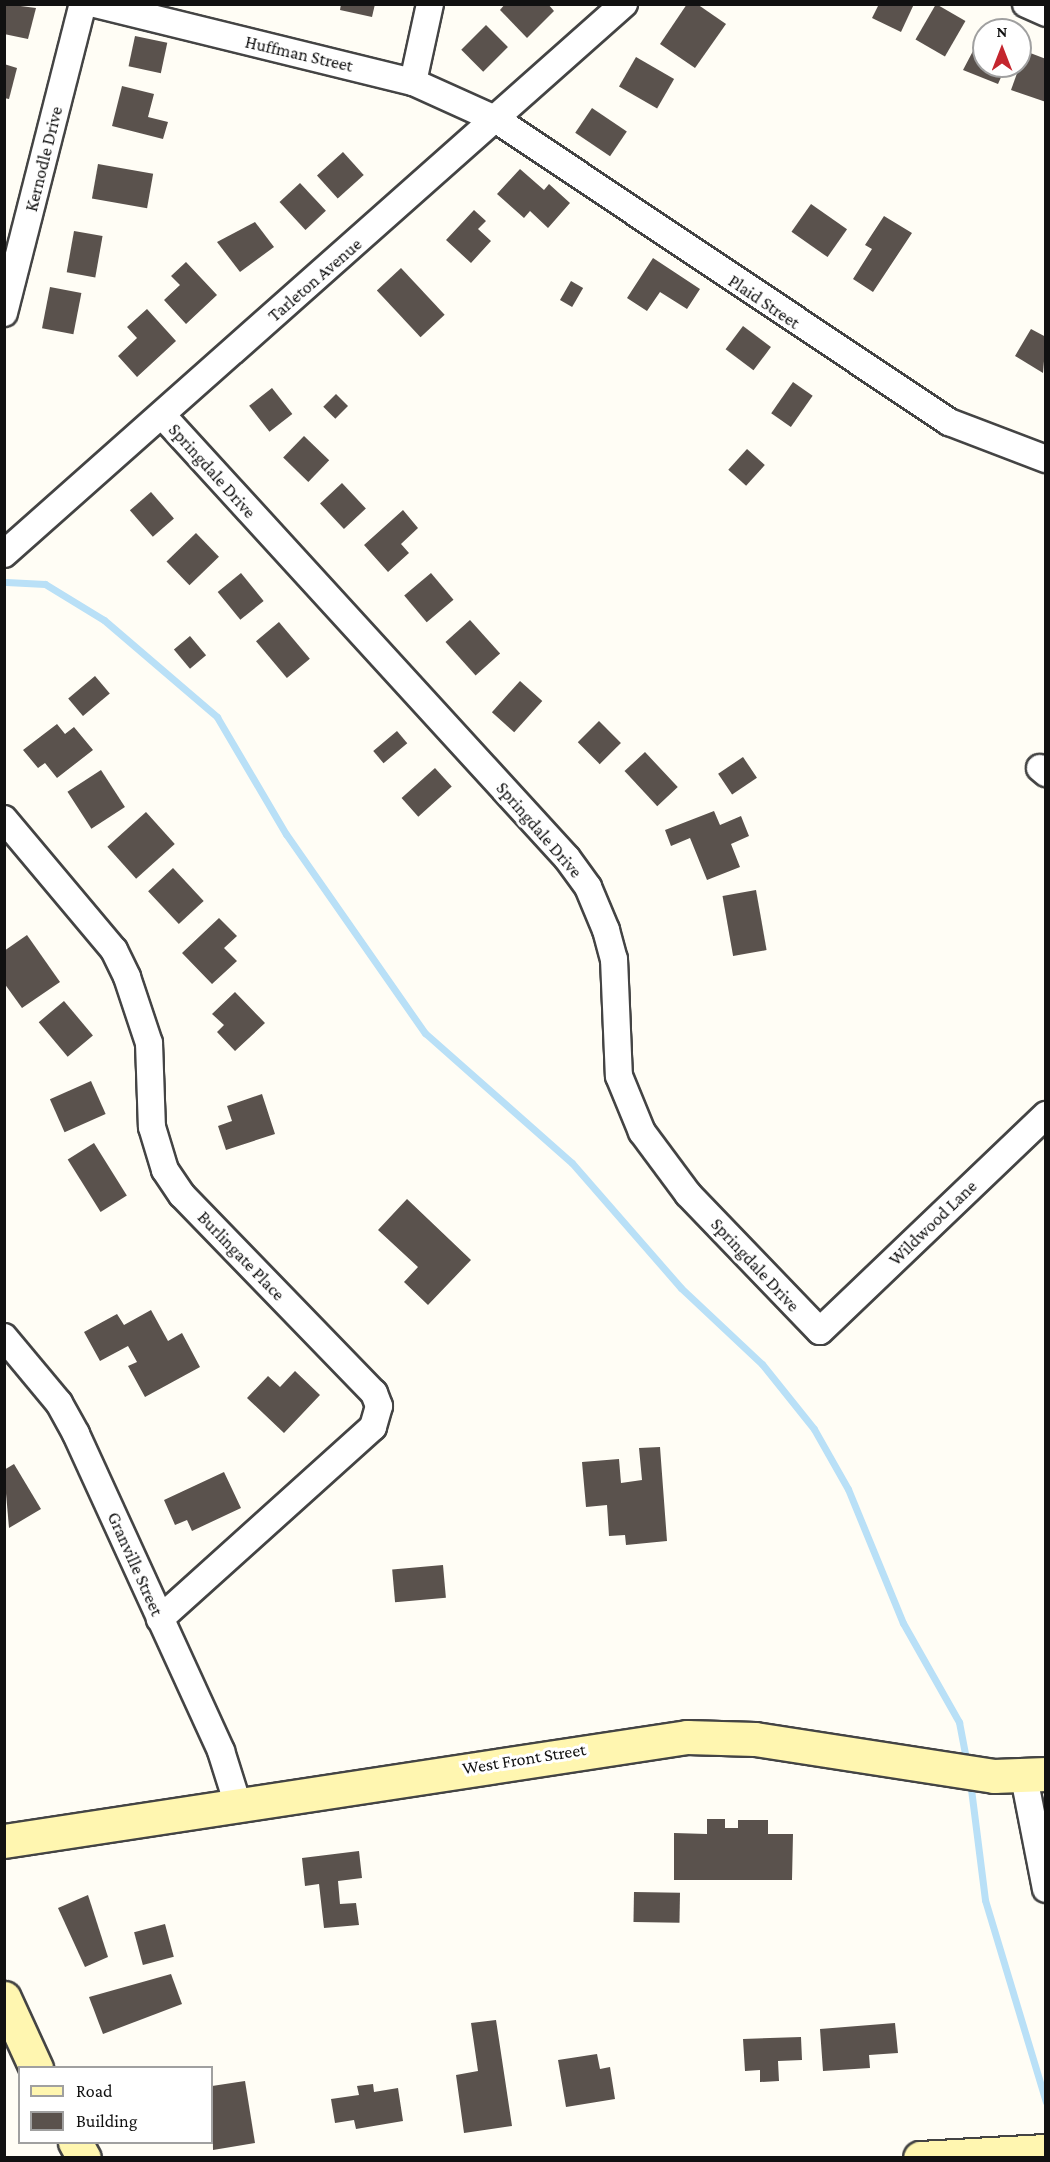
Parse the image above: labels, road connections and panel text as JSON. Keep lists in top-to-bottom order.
{
  "streets": {
    "street": [
      "Huffman Street",
      "Kernodle Drive",
      "Tarleton Avenue",
      "Plaid Street",
      "Springdale Drive",
      "Wildwood Lane",
      "Burlingate Place",
      "Granville Street",
      "West Front Street"
    ]
  },
  "crossings": [
    ["Huffman Street", "Tarleton Avenue"],
    ["Huffman Street", "Plaid Street"],
    ["Tarleton Avenue", "Plaid Street"],
    ["Tarleton Avenue", "Springdale Drive"],
    ["Springdale Drive", "Wildwood Lane"],
    ["Burlingate Place", "Granville Street"],
    ["Granville Street", "West Front Street"]
  ],
  "legend": ["Road", "Building"],
  "north": "top"
}
